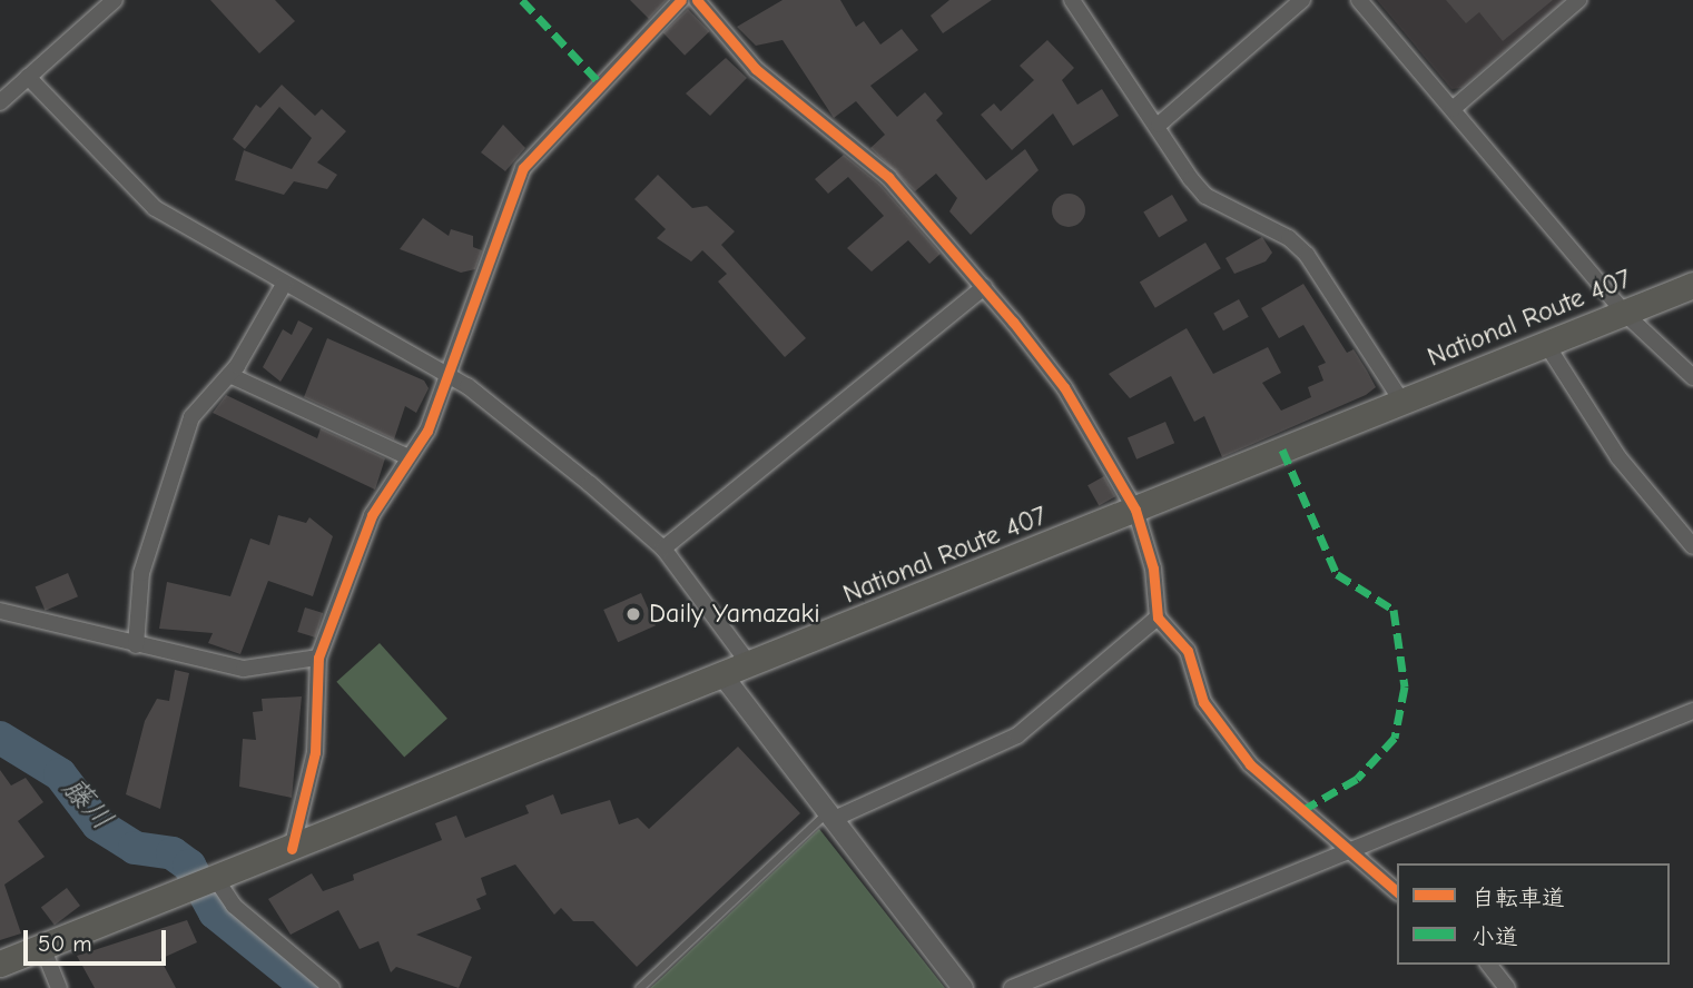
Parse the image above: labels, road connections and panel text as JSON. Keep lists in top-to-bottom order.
{
  "streets": {
    "highway": ["National Route 407"]
  },
  "water": ["藤川"],
  "places": ["Daily Yamazaki"],
  "legend": ["自転車道", "小道"],
  "scale_bar": "50 m"
}
